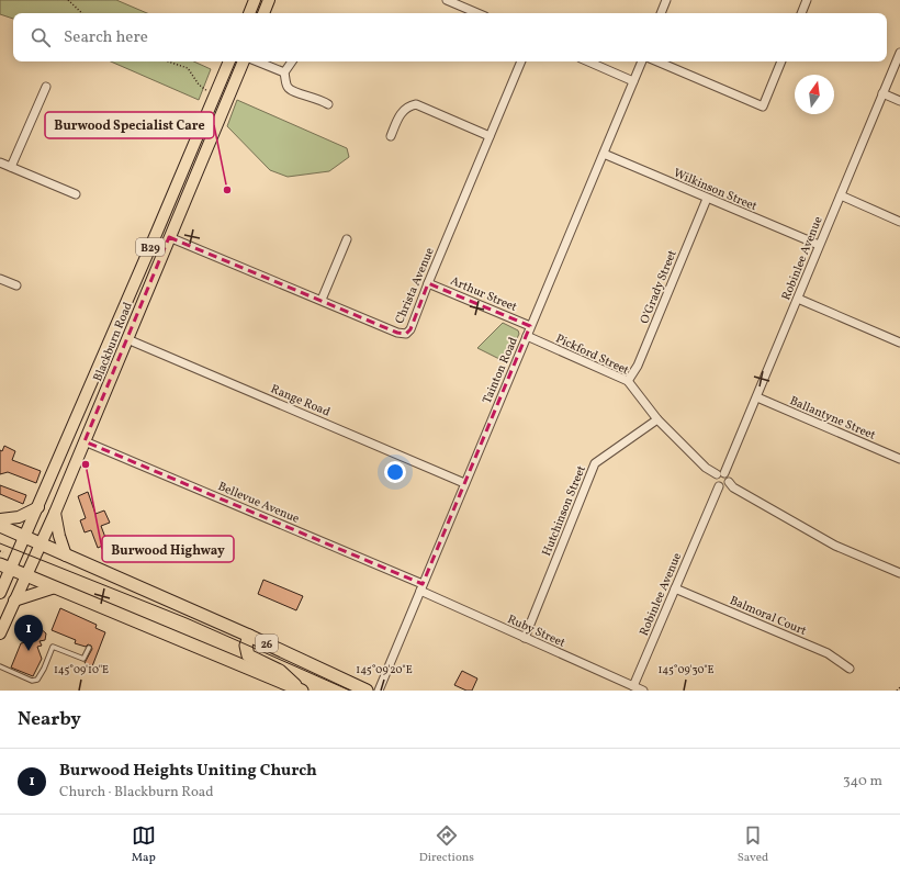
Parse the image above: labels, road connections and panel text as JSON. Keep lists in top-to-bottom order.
{
  "streets": {
    "highway": ["26"],
    "main road": ["B29", "Blackburn Road"],
    "street": [
      "Wilkinson Street",
      "Robinlee Avenue",
      "Christa Avenue",
      "O'Grady Street",
      "Arthur Street",
      "Pickford Street",
      "Tainton Road",
      "Range Road",
      "Ballantyne Street",
      "Bellevue Avenue",
      "Hutchinson Street",
      "Balmoral Court",
      "Ruby Street"
    ]
  },
  "crossings": [
    ["Wilkinson Street", "Robinlee Avenue"],
    ["Wilkinson Street", "O'Grady Street"],
    ["Wilkinson Street", "Tainton Road"],
    ["Robinlee Avenue", "Pickford Street"],
    ["Robinlee Avenue", "Ballantyne Street"],
    ["Robinlee Avenue", "Balmoral Court"],
    ["Robinlee Avenue", "Ruby Street"],
    ["Christa Avenue", "Arthur Street"],
    ["Christa Avenue", "Blackburn Road"],
    ["O'Grady Street", "Pickford Street"],
    ["Arthur Street", "Tainton Road"],
    ["Blackburn Road", "Range Road"],
    ["Blackburn Road", "Bellevue Avenue"],
    ["Blackburn Road", "26"],
    ["Pickford Street", "Tainton Road"],
    ["Pickford Street", "Hutchinson Street"],
    ["Tainton Road", "Range Road"],
    ["Tainton Road", "Bellevue Avenue"],
    ["Tainton Road", "Ruby Street"],
    ["Bellevue Avenue", "Ruby Street"],
    ["Hutchinson Street", "Ruby Street"]
  ],
  "places": ["Burwood Specialist Care", "Burwood Highway"],
  "north": "top",
  "page": {
    "search": "Search here",
    "pins": "1",
    "heading": "Nearby",
    "list": [
      {
        "mark": "1",
        "name": "Burwood Heights Uniting Church",
        "note": "Church · Blackburn Road",
        "value": "340 m"
      }
    ],
    "nav": ["Map", "Directions", "Saved"]
  },
  "coordinates": ["145°09'10\"E", "145°09'20\"E", "145°09'30\"E"]
}
